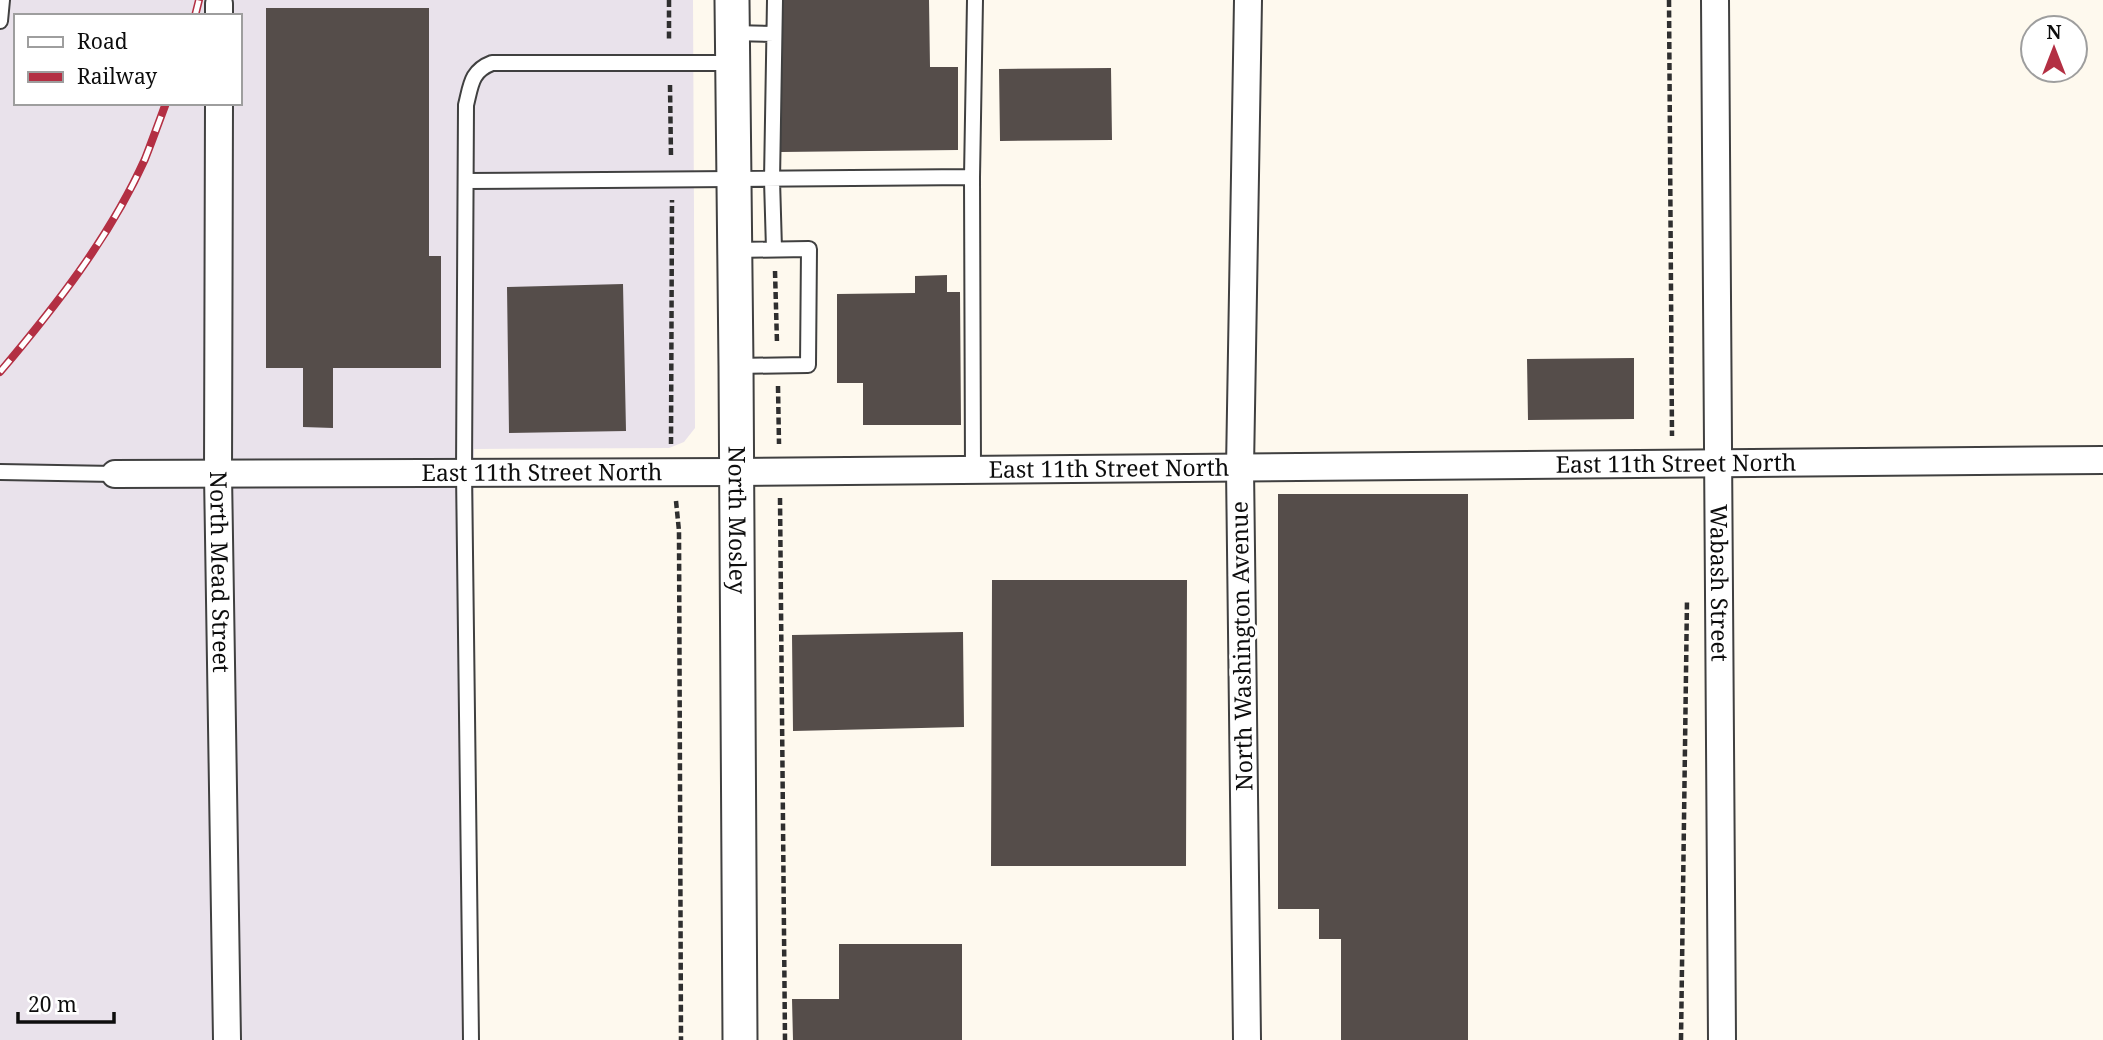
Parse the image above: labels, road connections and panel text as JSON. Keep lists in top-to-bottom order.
{
  "streets": {
    "street": [
      "East 11th Street North",
      "North Mosley",
      "North Mead Street",
      "Wabash Street",
      "North Washington Avenue"
    ]
  },
  "crossings": [
    ["East 11th Street North", "North Mosley"],
    ["East 11th Street North", "North Mead Street"],
    ["East 11th Street North", "Wabash Street"],
    ["East 11th Street North", "North Washington Avenue"]
  ],
  "legend": ["Road", "Railway"],
  "scale_bar": "20 m",
  "north": "top"
}
